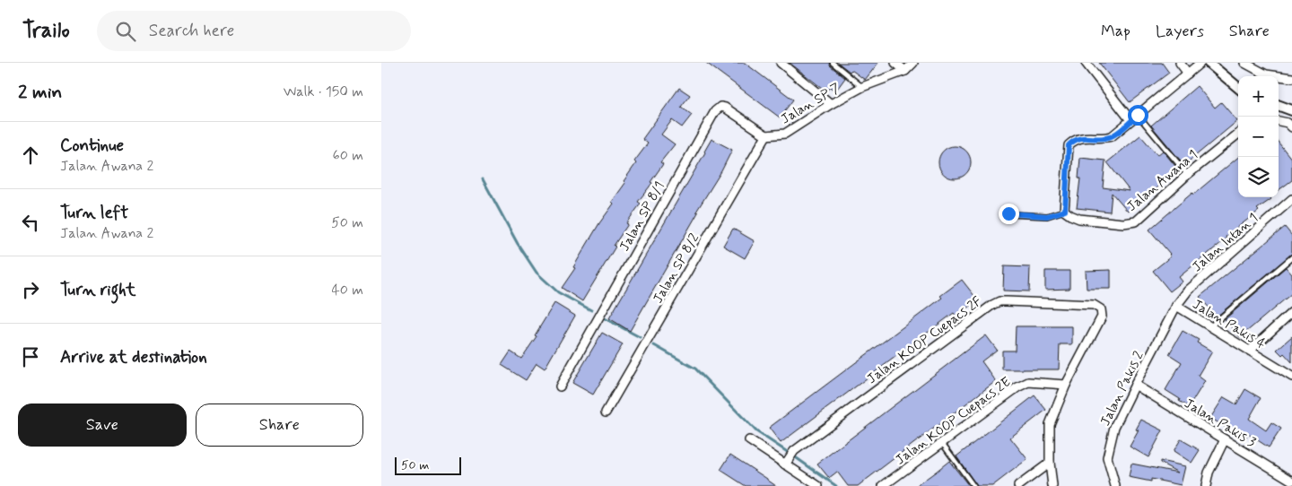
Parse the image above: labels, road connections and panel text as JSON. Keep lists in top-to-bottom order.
{
  "streets": {
    "street": [
      "Jalan SP 7",
      "Jalan Awana 1",
      "Jalan SP 8/1",
      "Jalan Intan 1",
      "Jalan SP 8/2",
      "Jalan Pakis 4",
      "Jalan KOOP Cuepacs 2F",
      "Jalan Pakis 2",
      "Jalan KOOP Cuepacs 2E",
      "Jalan Pakis 3"
    ]
  },
  "crossings": [
    ["Jalan SP 7", "Jalan SP 8/1"],
    ["Jalan SP 7", "Jalan SP 8/2"],
    ["Jalan SP 8/1", "Jalan SP 8/2"],
    ["Jalan Intan 1", "Jalan Pakis 4"],
    ["Jalan Intan 1", "Jalan Pakis 2"],
    ["Jalan Pakis 4", "Jalan Pakis 2"],
    ["Jalan KOOP Cuepacs 2F", "Jalan KOOP Cuepacs 2E"],
    ["Jalan Pakis 2", "Jalan Pakis 3"]
  ],
  "scale_bar": "50 m",
  "page": {
    "header": "Trailo",
    "search": "Search here",
    "nav": ["Map", "Layers", "Share"],
    "heading": ["2 min", "Walk · 150 m"],
    "map_buttons": ["+", "−"],
    "list": [
      ["Continue", "Jalan Awana 2", "60 m"],
      ["Turn left", "Jalan Awana 2", "50 m"],
      ["Turn right", "40 m"],
      "Arrive at destination"
    ],
    "buttons": ["Save", "Share"],
    "scale": "50 m"
  }
}
